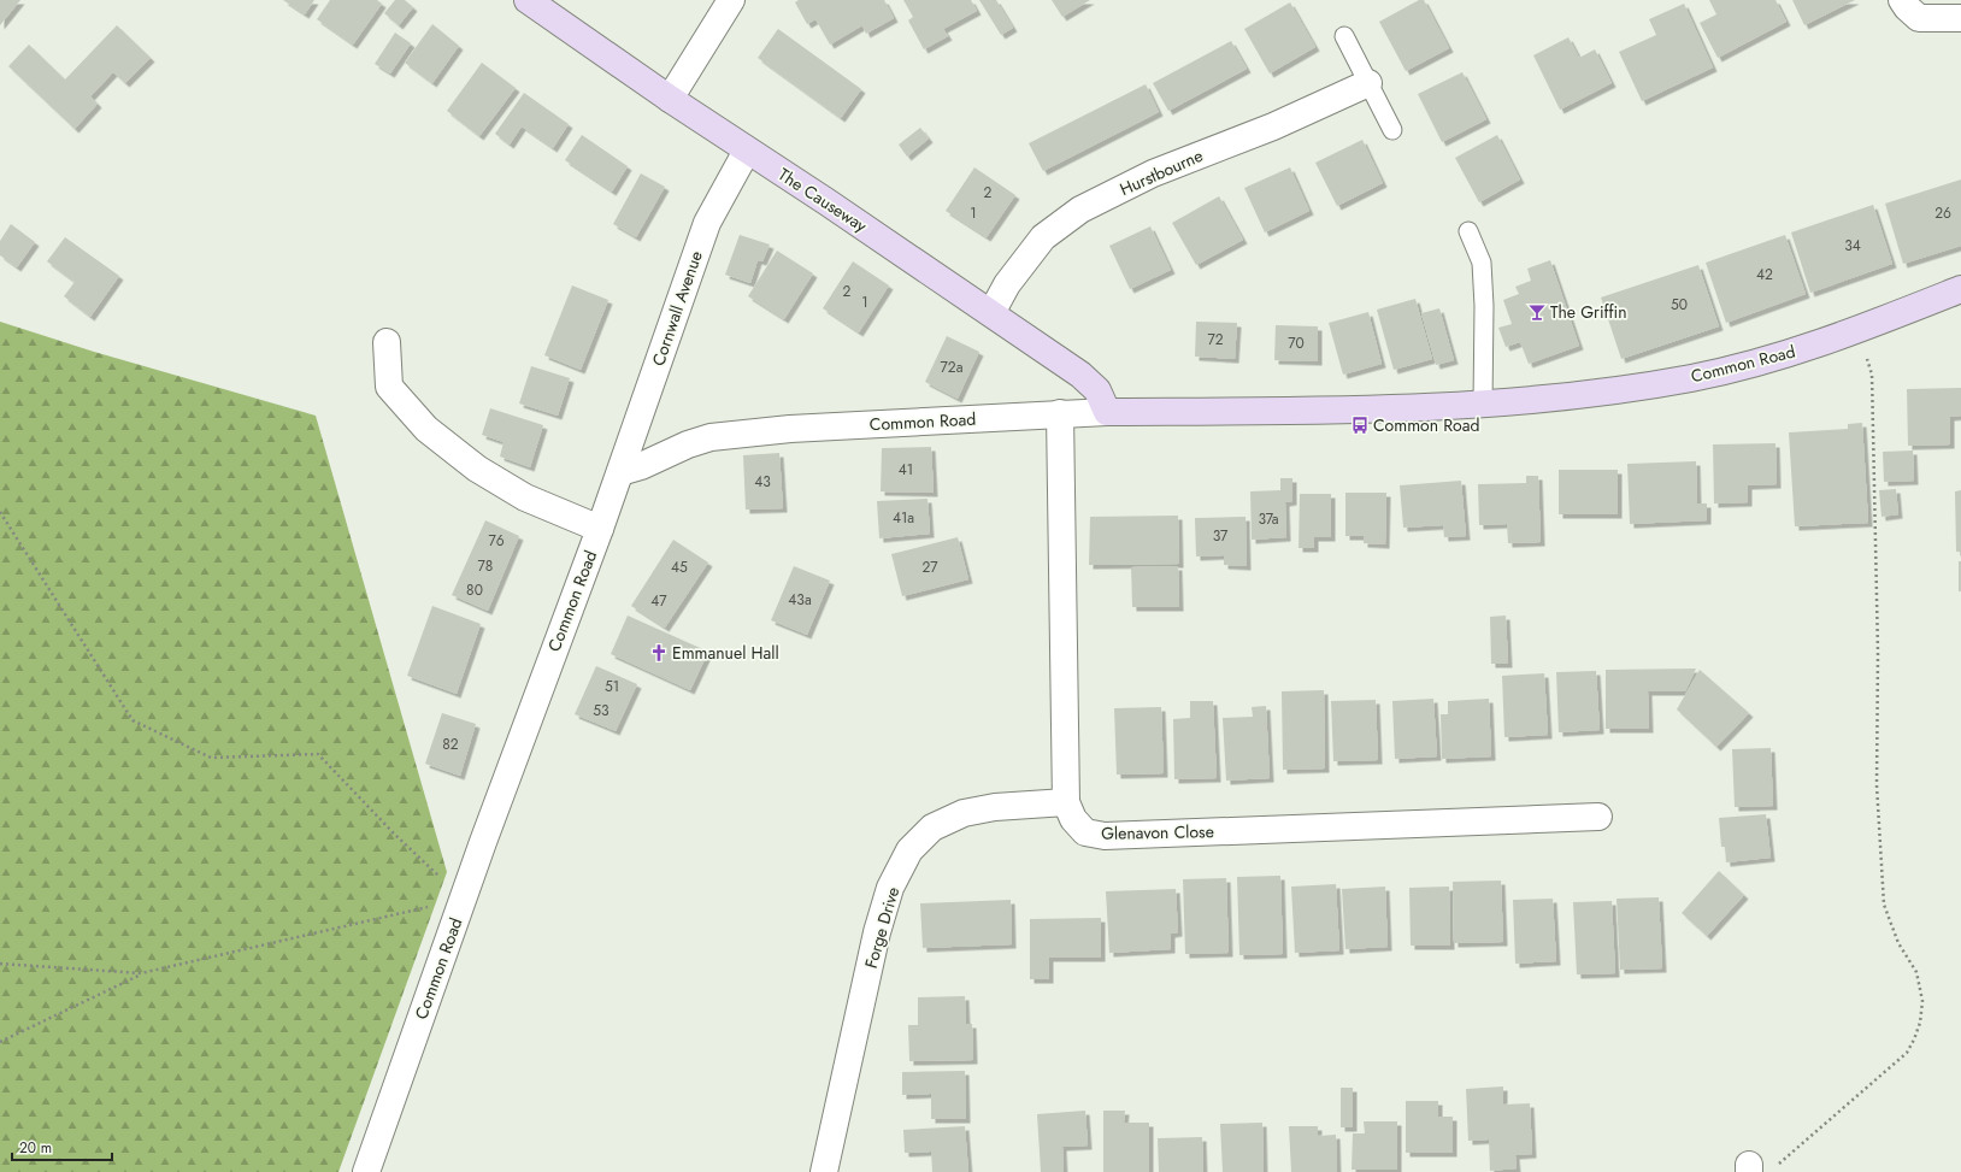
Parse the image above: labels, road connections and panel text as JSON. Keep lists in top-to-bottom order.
{
  "streets": {
    "street": [
      "Hurstbourne",
      "The Causeway",
      "Cornwall Avenue",
      "Common Road",
      "Glenavon Close",
      "Forge Drive"
    ]
  },
  "crossings": [
    ["Hurstbourne", "The Causeway"],
    ["The Causeway", "Cornwall Avenue"],
    ["The Causeway", "Common Road"],
    ["Cornwall Avenue", "Common Road"],
    ["Common Road", "Glenavon Close"],
    ["Glenavon Close", "Forge Drive"]
  ],
  "places": {
    "bar": ["The Griffin"],
    "bus stop": ["Common Road"],
    "church": ["Emmanuel Hall"]
  },
  "house_numbers": [
    "2",
    "1",
    "26",
    "34",
    "42",
    "2",
    "1",
    "50",
    "72",
    "70",
    "72a",
    "41",
    "43",
    "41a",
    "37a",
    "37",
    "76",
    "78",
    "45",
    "27",
    "80",
    "43a",
    "47",
    "51",
    "53",
    "82"
  ],
  "scale_bar": "20 m"
}
